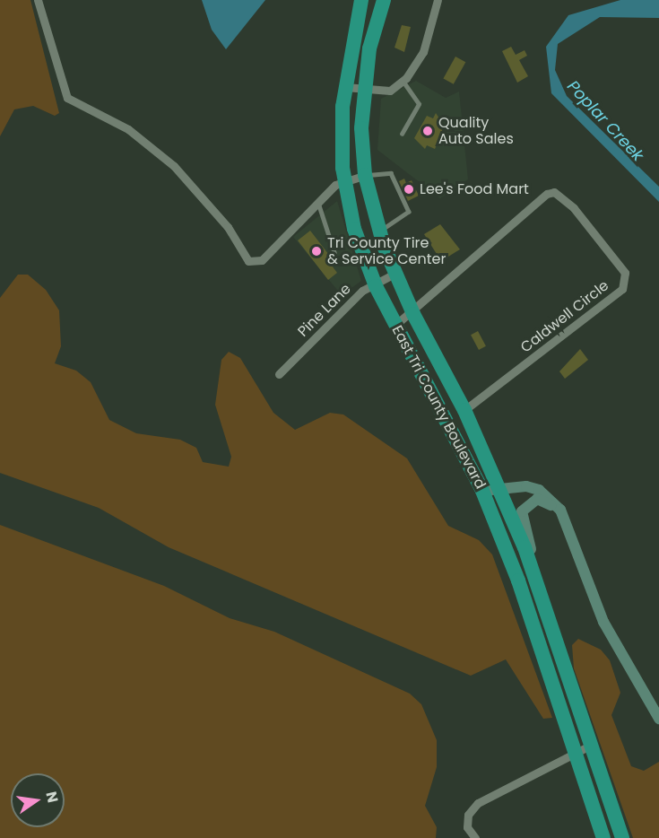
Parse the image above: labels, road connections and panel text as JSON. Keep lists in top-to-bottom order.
{
  "streets": {
    "highway": ["East Tri County Boulevard"],
    "street": ["Pine Lane", "Caldwell Circle"]
  },
  "crossings": [
    ["Pine Lane", "East Tri County Boulevard"],
    ["Caldwell Circle", "East Tri County Boulevard"]
  ],
  "water": ["Poplar Creek"],
  "places": ["Quality Auto Sales", "Lee's Food Mart", "Tri County Tire & Service Center"],
  "north": "right"
}
